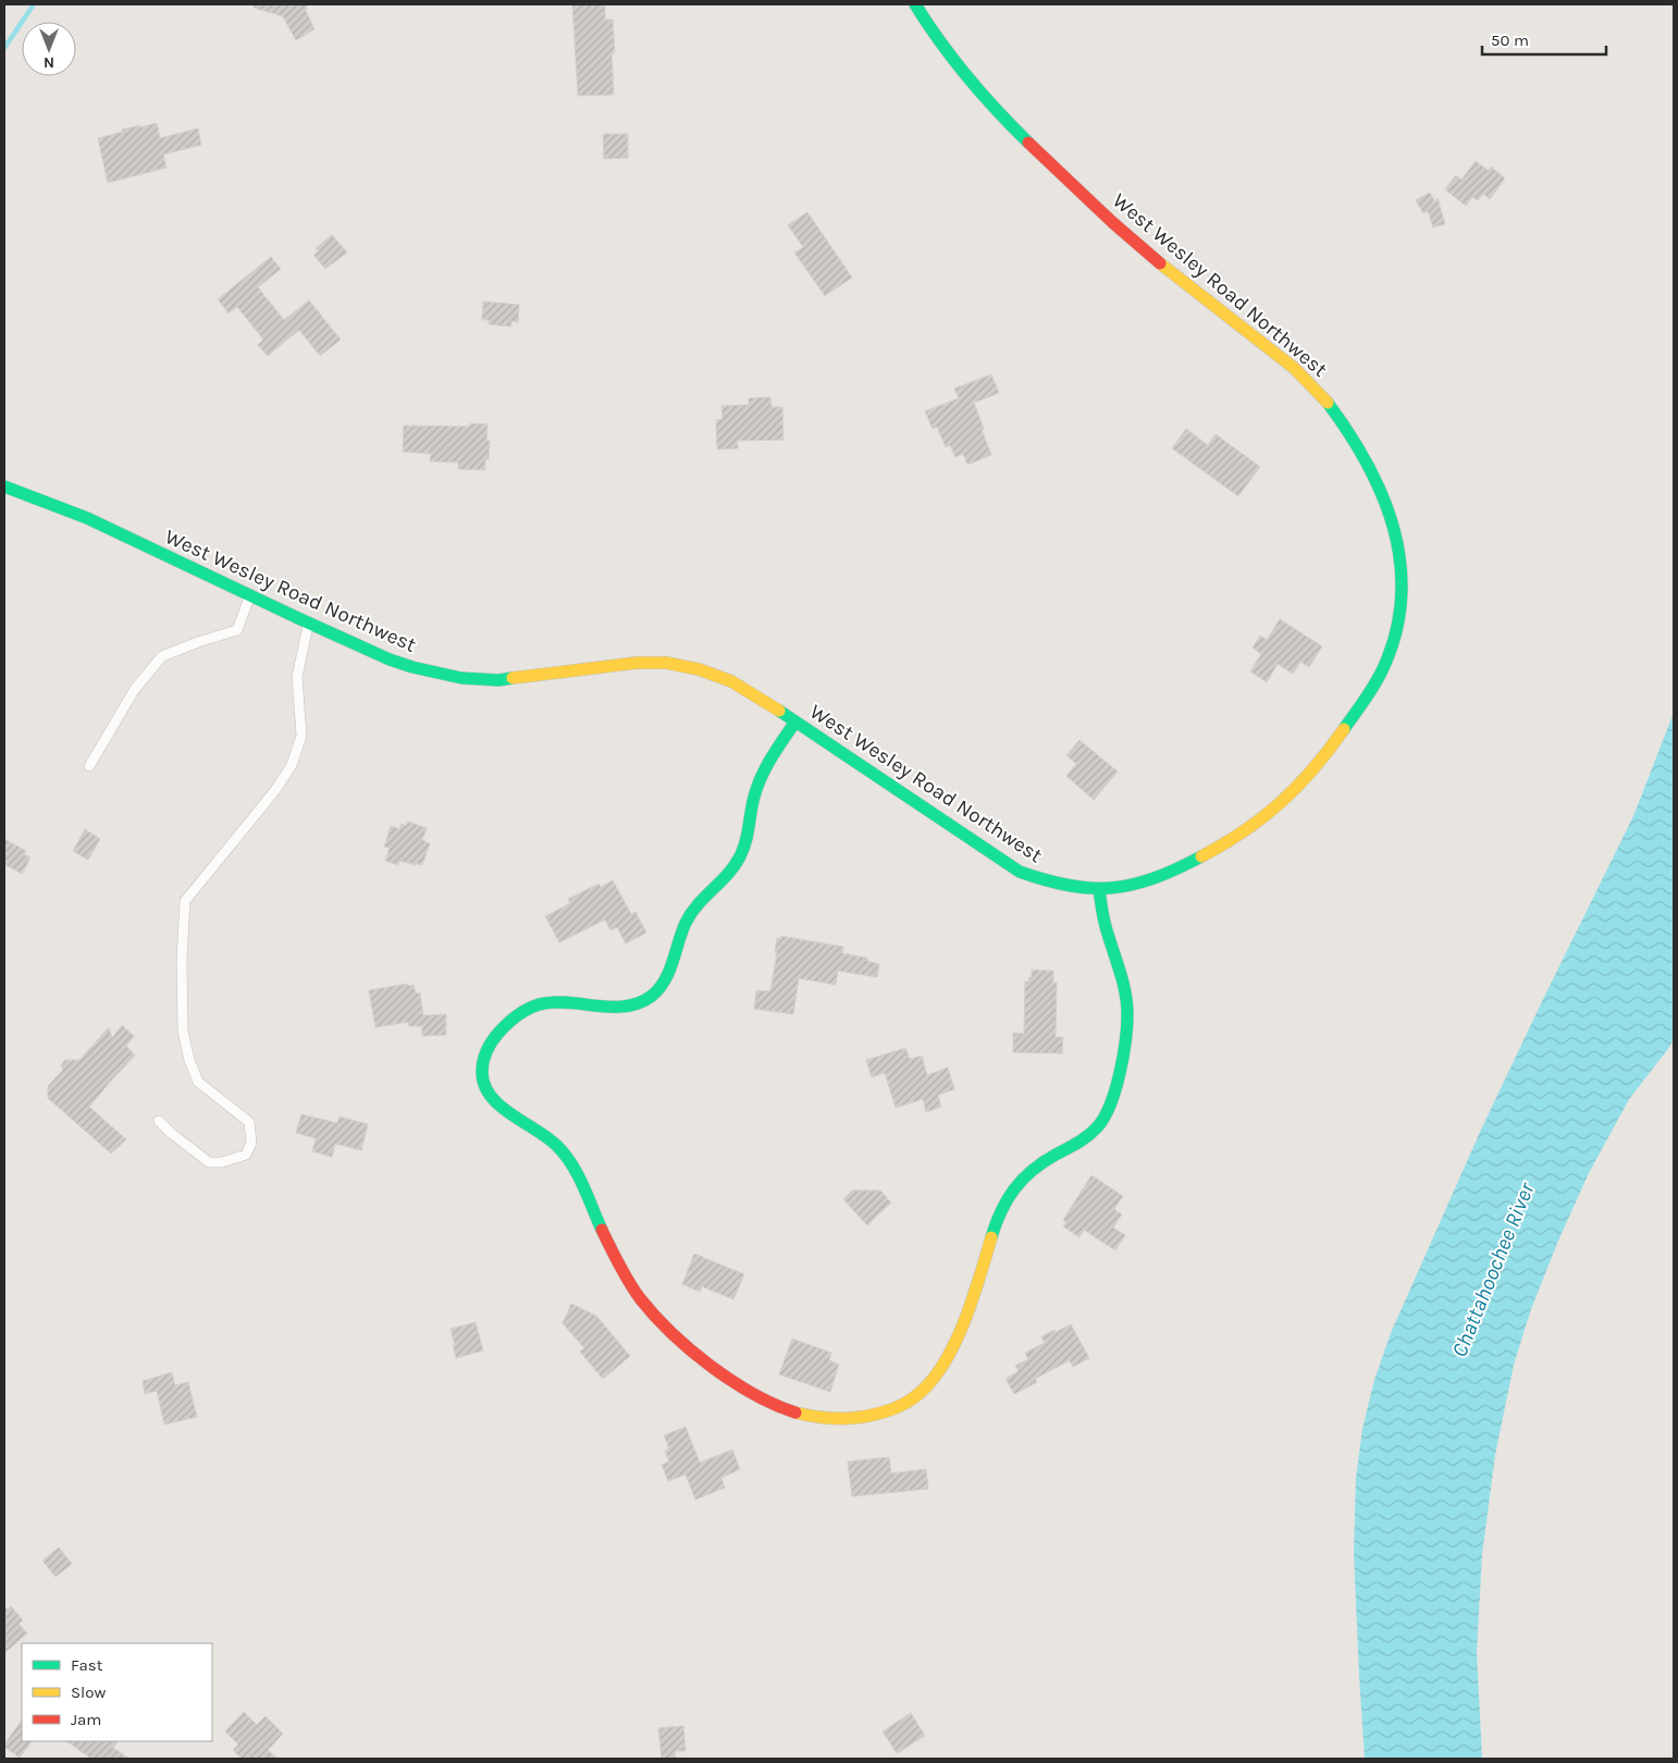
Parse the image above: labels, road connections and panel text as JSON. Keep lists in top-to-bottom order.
{
  "streets": {
    "street": ["West Wesley Road Northwest"]
  },
  "water": ["Chattahoochee River"],
  "legend": ["Fast", "Slow", "Jam"],
  "scale_bar": "50 m",
  "north": "bottom"
}
